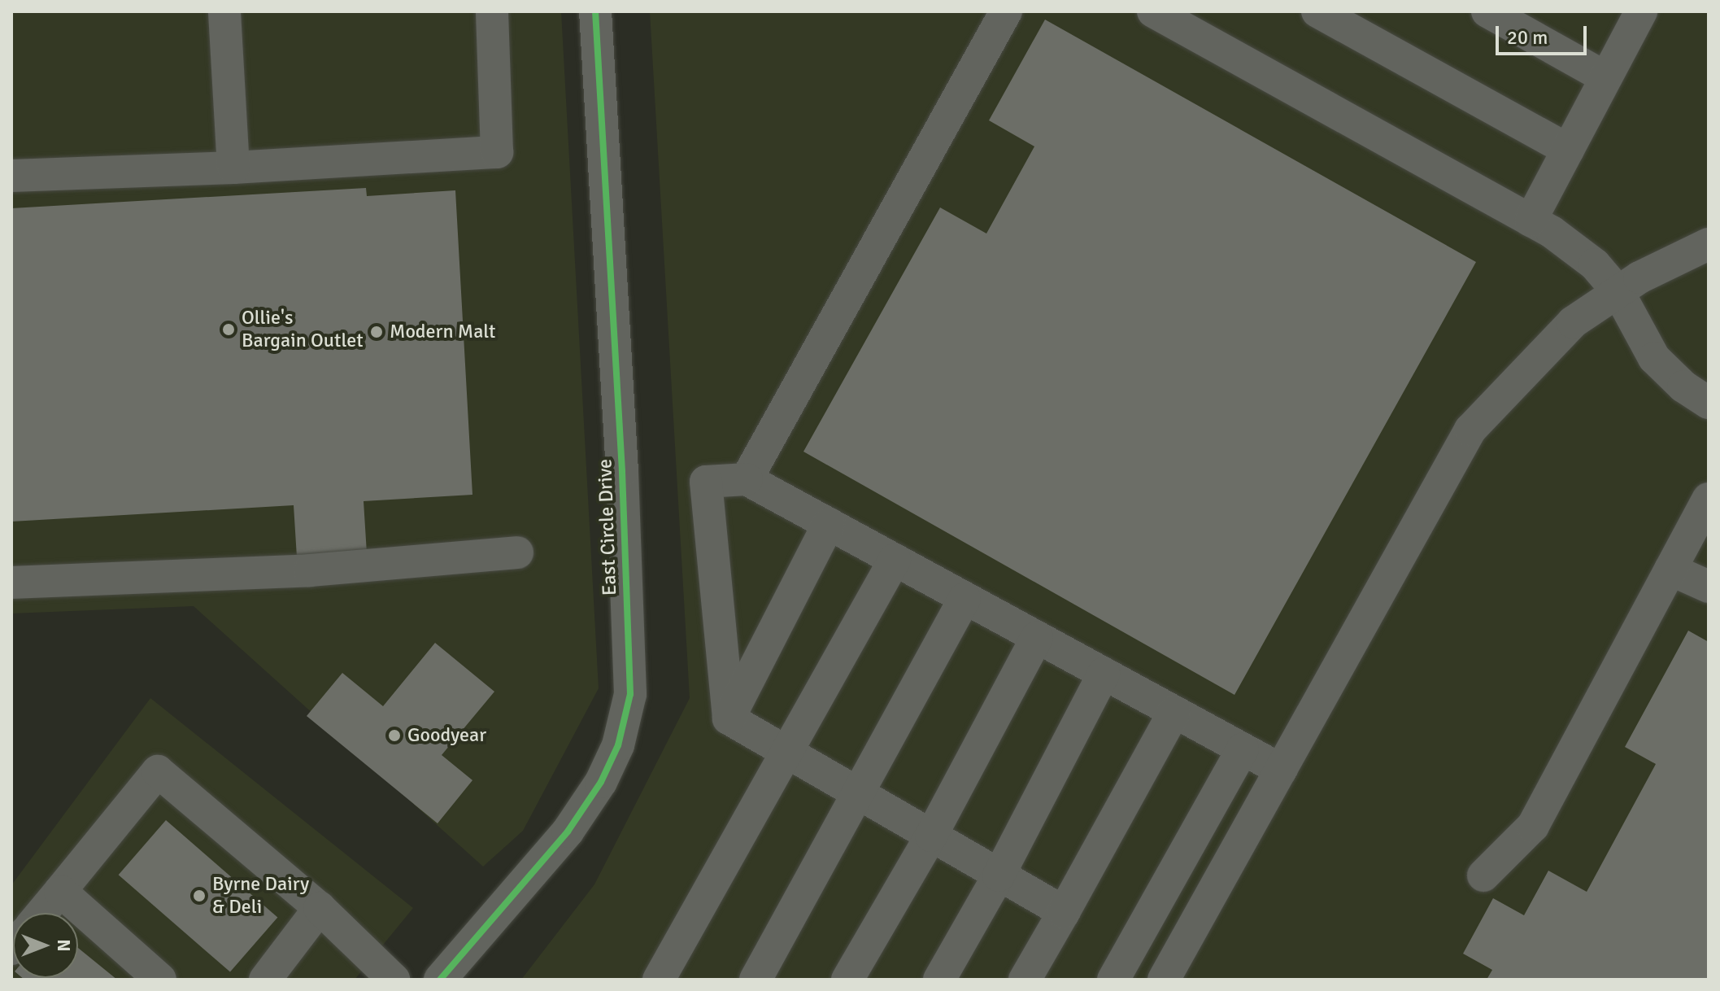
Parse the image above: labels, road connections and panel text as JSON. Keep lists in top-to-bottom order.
{
  "streets": {
    "street": ["East Circle Drive"]
  },
  "places": [
    "Ollie's Bargain Outlet",
    "Modern Malt",
    "Goodyear",
    "Byrne Dairy & Deli"
  ],
  "scale_bar": "20 m",
  "north": "right"
}
